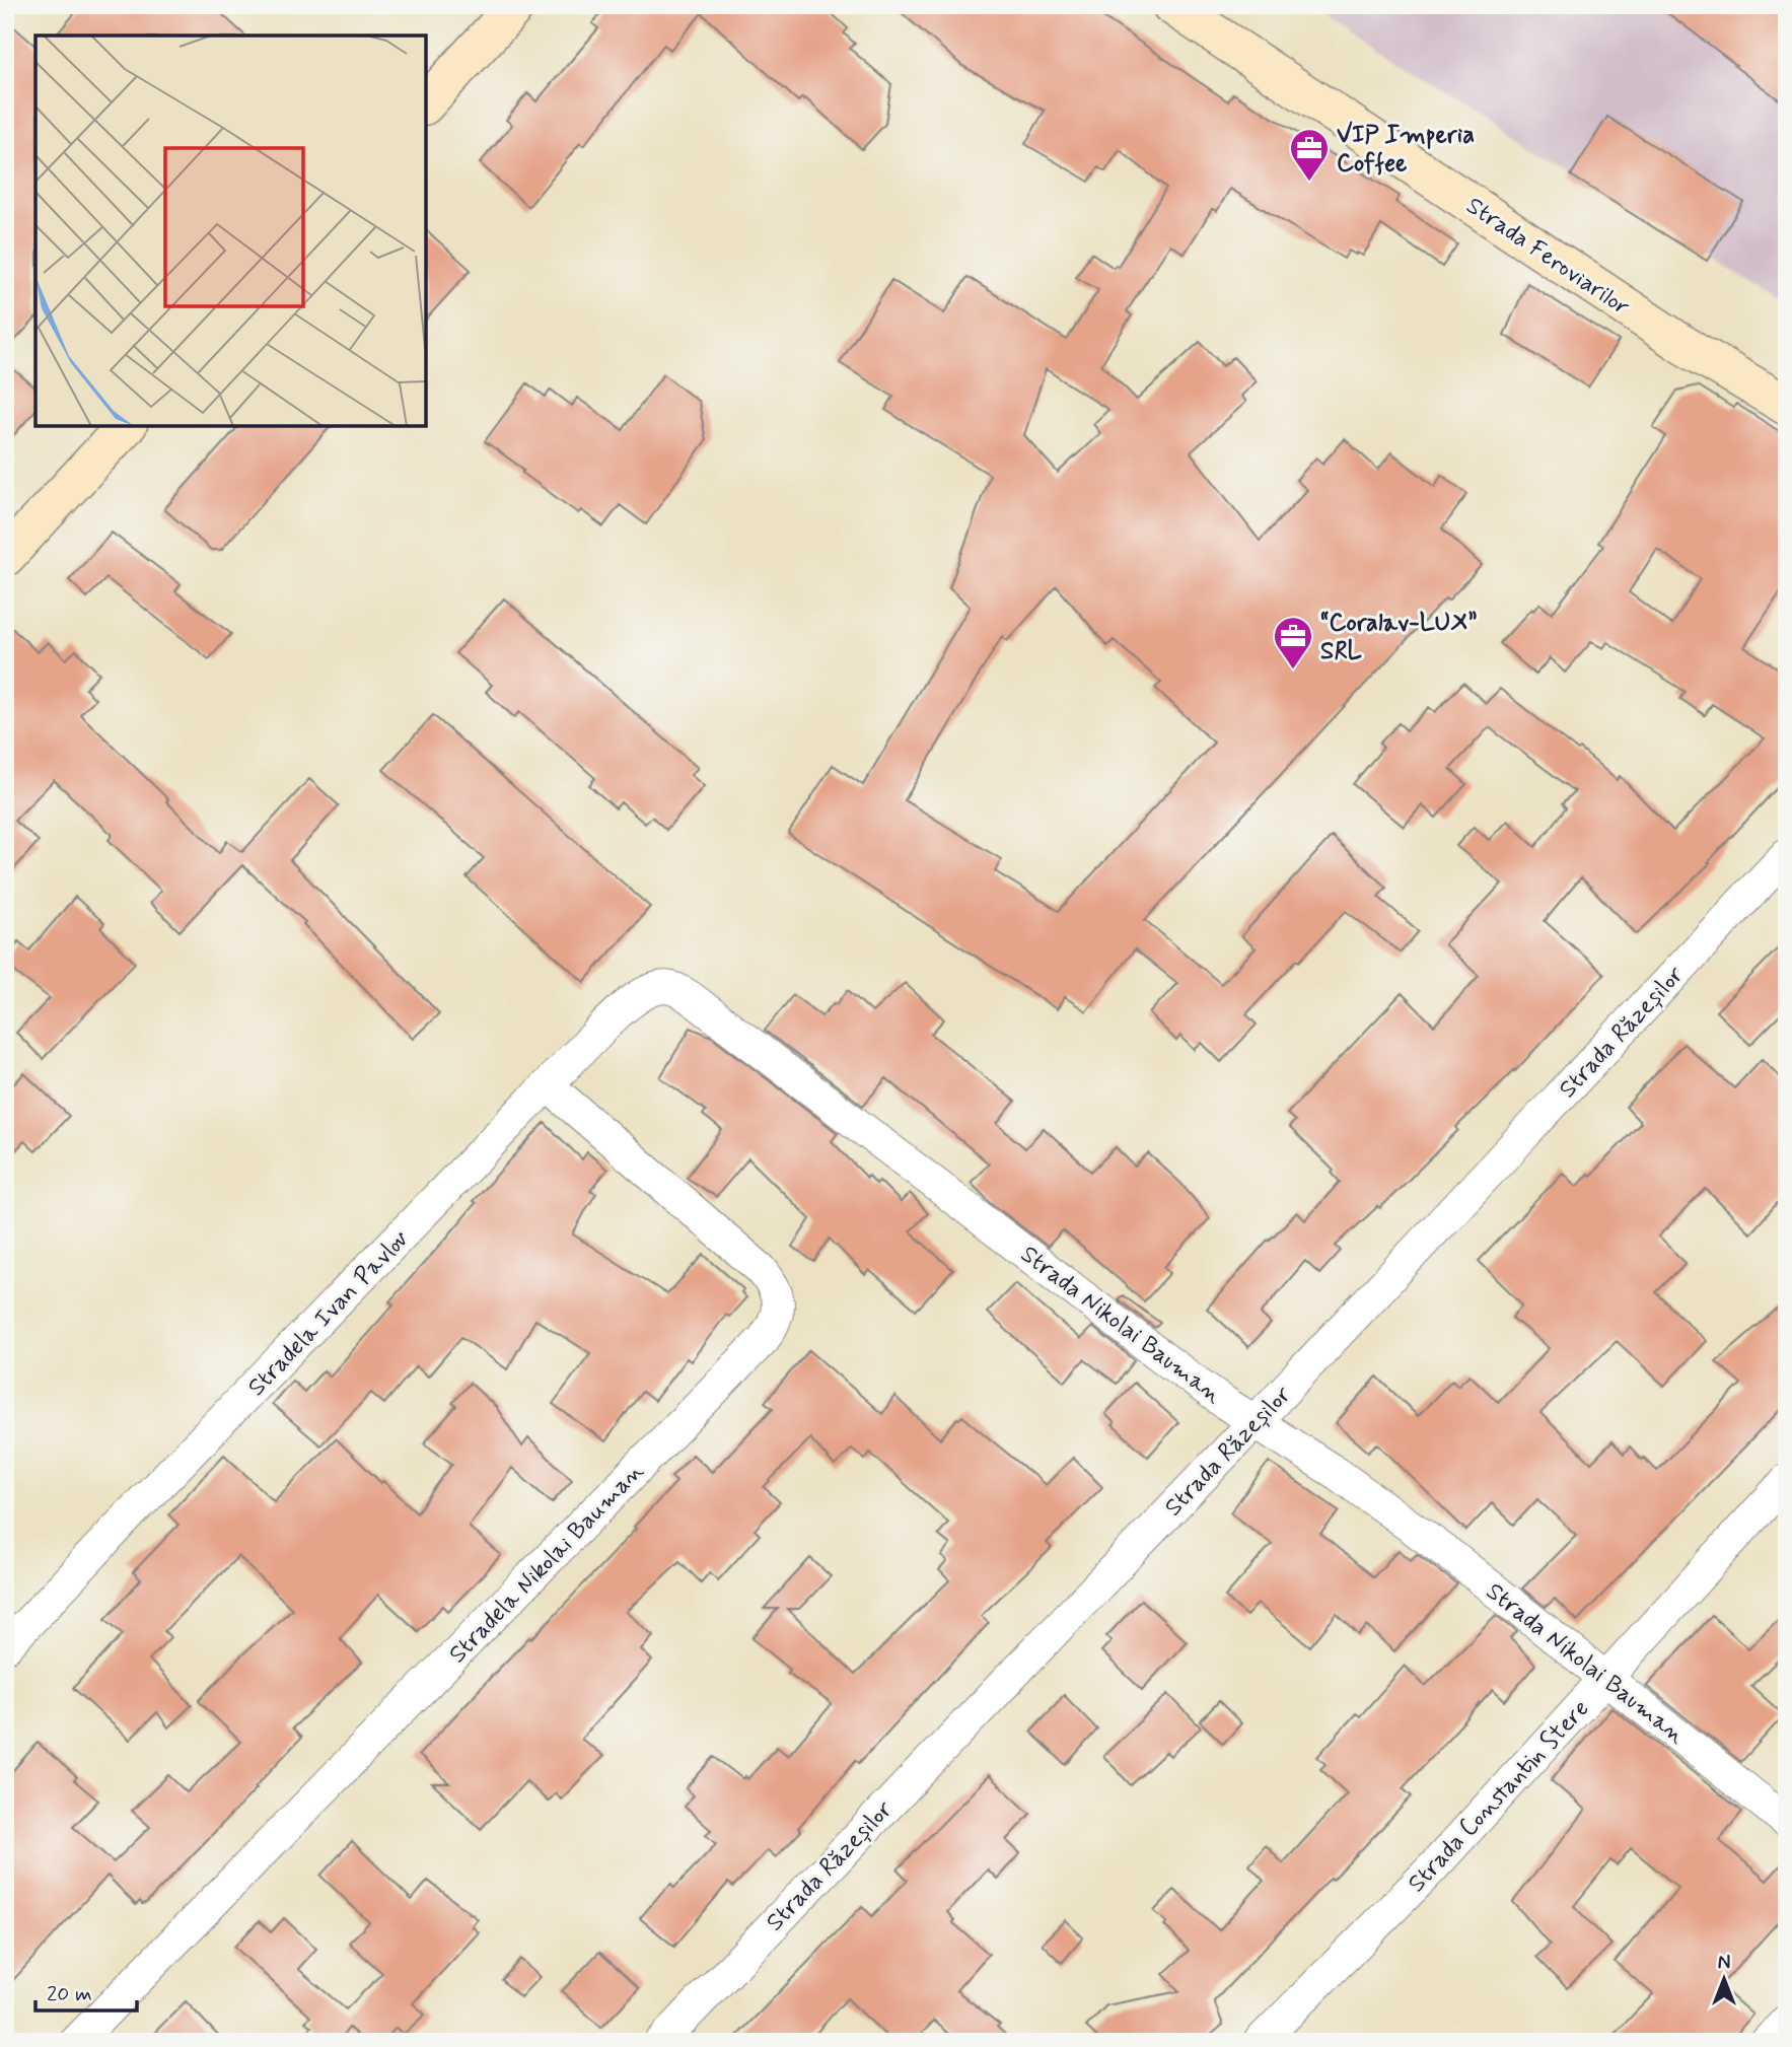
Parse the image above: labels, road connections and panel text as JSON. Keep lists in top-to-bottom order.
{
  "streets": {
    "main road": ["Strada Feroviarilor"],
    "street": [
      "Strada Răzeșilor",
      "Stradela Ivan Pavlov",
      "Strada Nikolai Bauman",
      "Stradela Nikolai Bauman",
      "Strada Constantin Stere"
    ]
  },
  "crossings": [
    ["Strada Răzeșilor", "Strada Nikolai Bauman"],
    ["Stradela Ivan Pavlov", "Strada Nikolai Bauman"],
    ["Stradela Ivan Pavlov", "Stradela Nikolai Bauman"],
    ["Strada Nikolai Bauman", "Strada Constantin Stere"]
  ],
  "places": {
    "office": ["VIP Imperia Coffee", "“Coralav-LUX” SRL"]
  },
  "scale_bar": "20 m",
  "north": "top"
}
